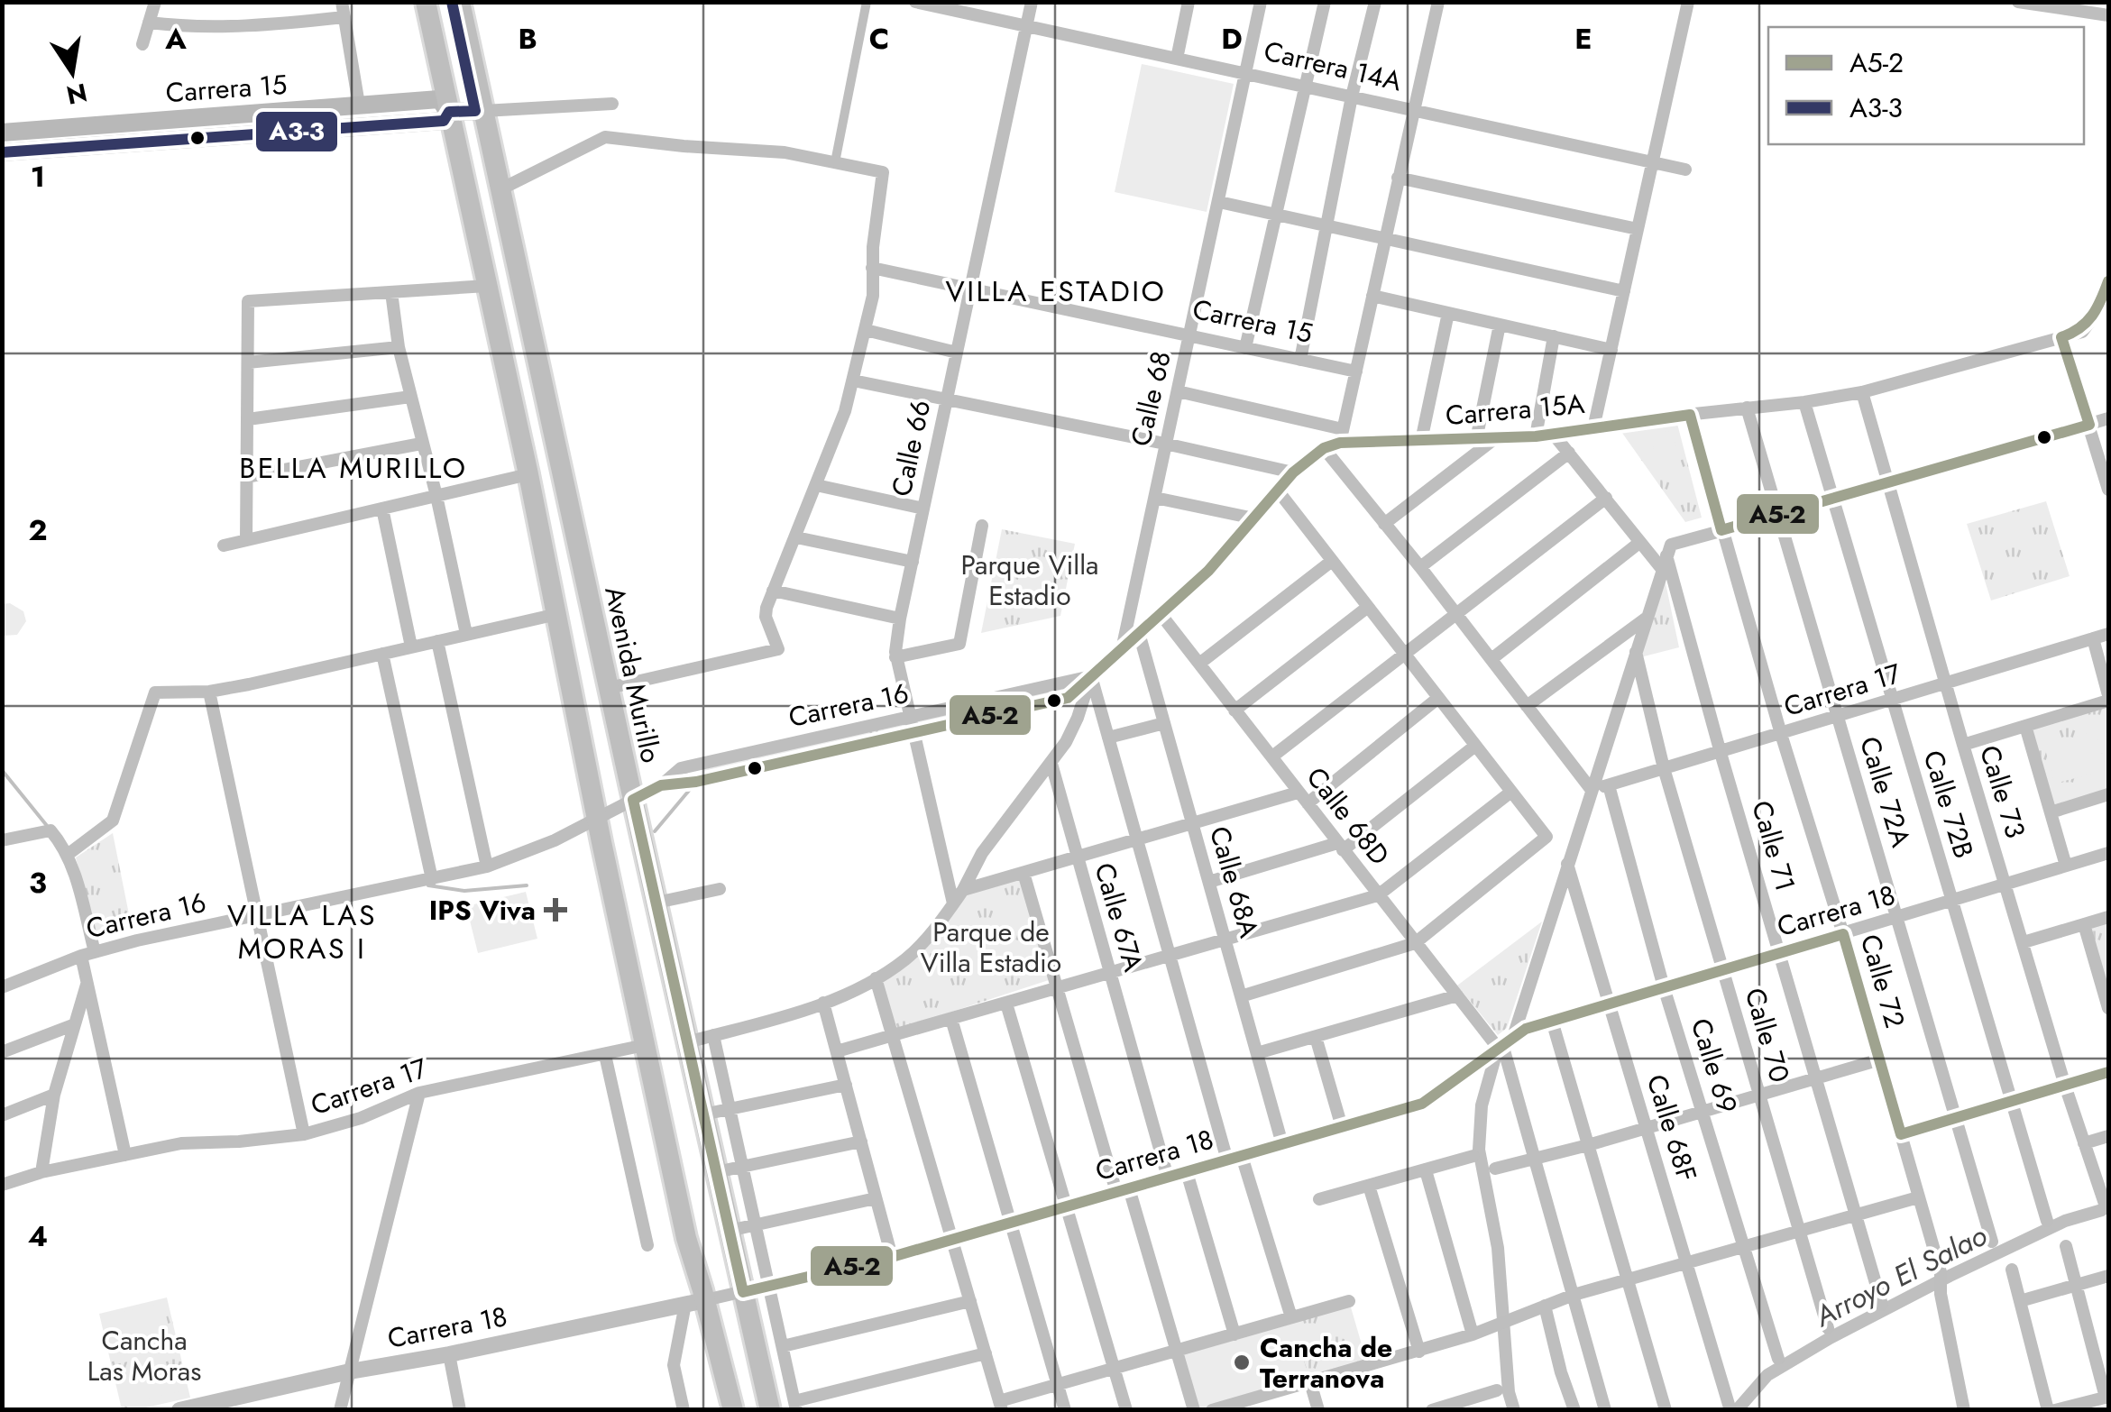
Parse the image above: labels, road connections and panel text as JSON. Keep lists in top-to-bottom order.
{
  "streets": {
    "main road": ["Carrera 15", "Avenida Murillo"],
    "street": [
      "Carrera 14A",
      "Calle 68",
      "Carrera 15A",
      "Calle 66",
      "Carrera 17",
      "Carrera 16",
      "Calle 72A",
      "Calle 73",
      "Calle 72B",
      "Calle 68D",
      "Calle 71",
      "Calle 68A",
      "Carrera 18",
      "Calle 67A",
      "Calle 72",
      "Calle 70",
      "Calle 69",
      "Calle 68F"
    ]
  },
  "crossings": [
    ["Carrera 14A", "Calle 68"],
    ["Carrera 14A", "Calle 66"],
    ["Carrera 15", "Calle 68"],
    ["Carrera 15", "Calle 66"],
    ["Carrera 15", "Avenida Murillo"],
    ["Calle 68", "Carrera 15A"],
    ["Carrera 15A", "Carrera 16"],
    ["Carrera 15A", "Calle 72A"],
    ["Carrera 15A", "Calle 73"],
    ["Carrera 15A", "Calle 72B"],
    ["Carrera 15A", "Calle 68D"],
    ["Carrera 15A", "Calle 71"],
    ["Carrera 15A", "Calle 68A"],
    ["Carrera 15A", "Calle 72"],
    ["Calle 66", "Carrera 16"],
    ["Avenida Murillo", "Carrera 16"],
    ["Avenida Murillo", "Carrera 18"],
    ["Carrera 17", "Calle 72A"],
    ["Carrera 17", "Calle 73"],
    ["Carrera 17", "Calle 72B"],
    ["Carrera 17", "Calle 71"],
    ["Carrera 17", "Calle 72"],
    ["Carrera 17", "Calle 70"],
    ["Carrera 17", "Calle 69"],
    ["Calle 72A", "Carrera 18"],
    ["Calle 73", "Carrera 18"],
    ["Calle 72B", "Carrera 18"],
    ["Calle 68D", "Carrera 18"],
    ["Calle 71", "Carrera 18"],
    ["Calle 68A", "Carrera 18"],
    ["Carrera 18", "Calle 67A"],
    ["Carrera 18", "Calle 72"],
    ["Carrera 18", "Calle 70"],
    ["Carrera 18", "Calle 69"],
    ["Carrera 18", "Calle 68F"]
  ],
  "districts": ["VILLA ESTADIO", "BELLA MURILLO", "VILLA LAS MORAS I"],
  "water": ["Arroyo El Salao"],
  "parks": ["Parque Villa Estadio", "Parque de Villa Estadio", "Cancha Las Moras"],
  "places": {
    "health": ["IPS Viva"],
    "other": ["Cancha de Terranova"]
  },
  "lines": ["transit line A3-3", "transit line A5-2"],
  "legend": ["A5-2", "A3-3"],
  "north": "bottom",
  "grid": {
    "columns": [
      "A",
      "B",
      "C",
      "D",
      "E"
    ],
    "rows": [
      "1",
      "2",
      "3",
      "4"
    ]
  }
}
